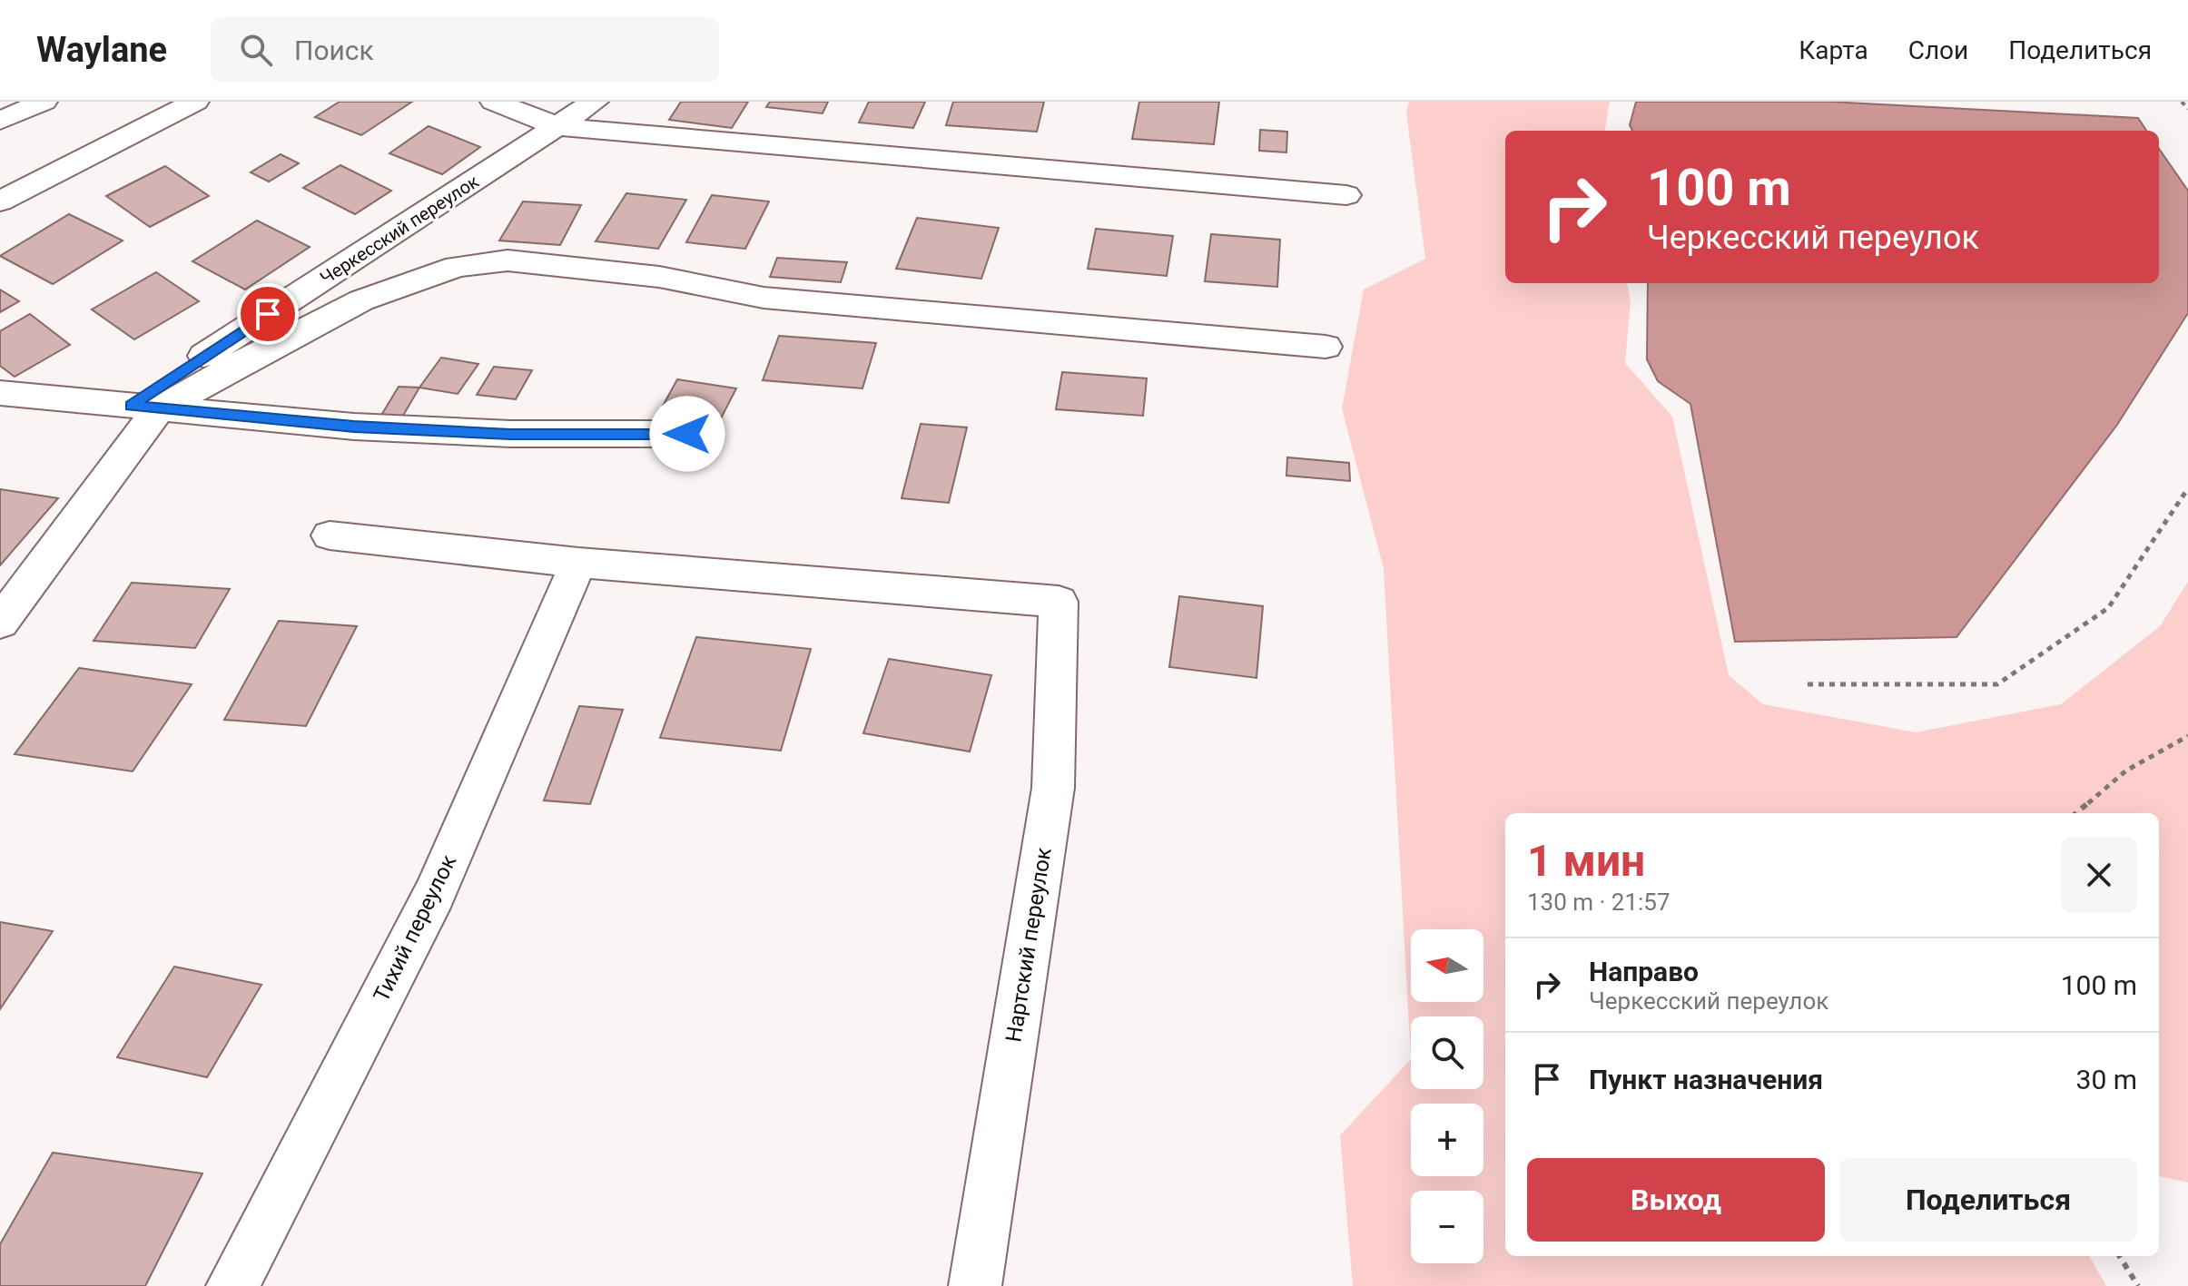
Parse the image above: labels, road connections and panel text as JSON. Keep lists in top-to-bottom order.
{
  "streets": {
    "street": ["Черкесский переулок", "Тихий переулок", "Нартский переулок"]
  },
  "crossings": [
    ["Тихий переулок", "Нартский переулок"]
  ],
  "north": "left",
  "page": {
    "header": "Waylane",
    "search": "Поиск",
    "nav": ["Карта", "Слои", "Поделиться"],
    "turn": ["100 m", "Черкесский переулок"],
    "heading": ["1 мин", "130 m · 21:57"],
    "map_buttons": ["+", "−"],
    "list": [
      {
        "name": "Направо",
        "note": "Черкесский переулок",
        "value": "100 m"
      },
      {
        "name": "Пункт назначения",
        "value": "30 m"
      }
    ],
    "buttons": ["Выход", "Поделиться"]
  }
}
